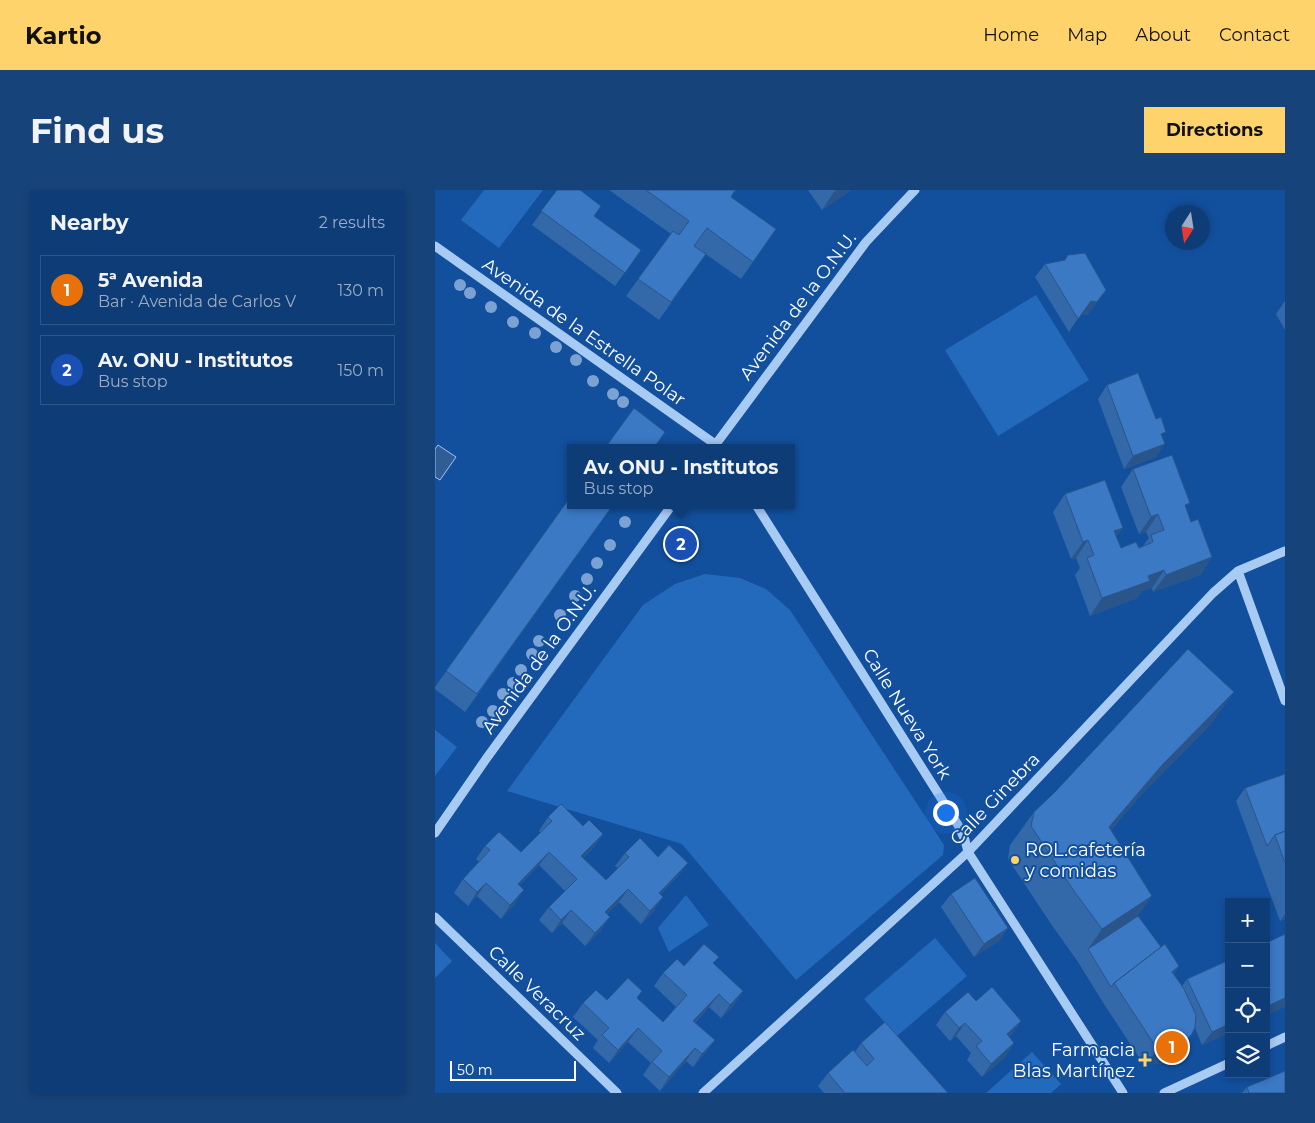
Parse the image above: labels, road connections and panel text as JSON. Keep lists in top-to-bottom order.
{
  "streets": {
    "street": [
      "Avenida de la O.N.U.",
      "Avenida de la Estrella Polar",
      "Calle Nueva York",
      "Calle Ginebra",
      "Calle Veracruz"
    ]
  },
  "crossings": [
    ["Calle Nueva York", "Calle Ginebra"]
  ],
  "places": {
    "other": ["ROL.cafetería y comidas"],
    "health": ["Farmacia Blas Martínez"]
  },
  "scale_bar": "50 m",
  "north": "bottom",
  "page": {
    "header": "Kartio",
    "nav": [
      "Home",
      "Map",
      "About",
      "Contact"
    ],
    "buttons": "Directions",
    "title": "Find us",
    "heading": ["Nearby", "2 results"],
    "list": [
      {
        "mark": "1",
        "name": "5ª Avenida",
        "note": "Bar · Avenida de Carlos V",
        "value": "130 m"
      },
      {
        "mark": "2",
        "name": "Av. ONU - Institutos",
        "note": "Bus stop",
        "value": "150 m"
      }
    ],
    "popup": ["Av. ONU - Institutos", "Bus stop"],
    "pins": ["2", "1"],
    "map_buttons": ["+", "−"],
    "scale": "50 m"
  }
}
